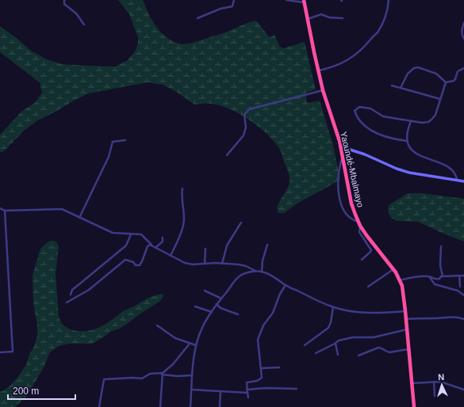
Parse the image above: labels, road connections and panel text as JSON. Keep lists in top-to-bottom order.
{
  "streets": {
    "highway": ["Yaoundé-Mbalmayo"]
  },
  "scale_bar": "200 m",
  "north": "top"
}
